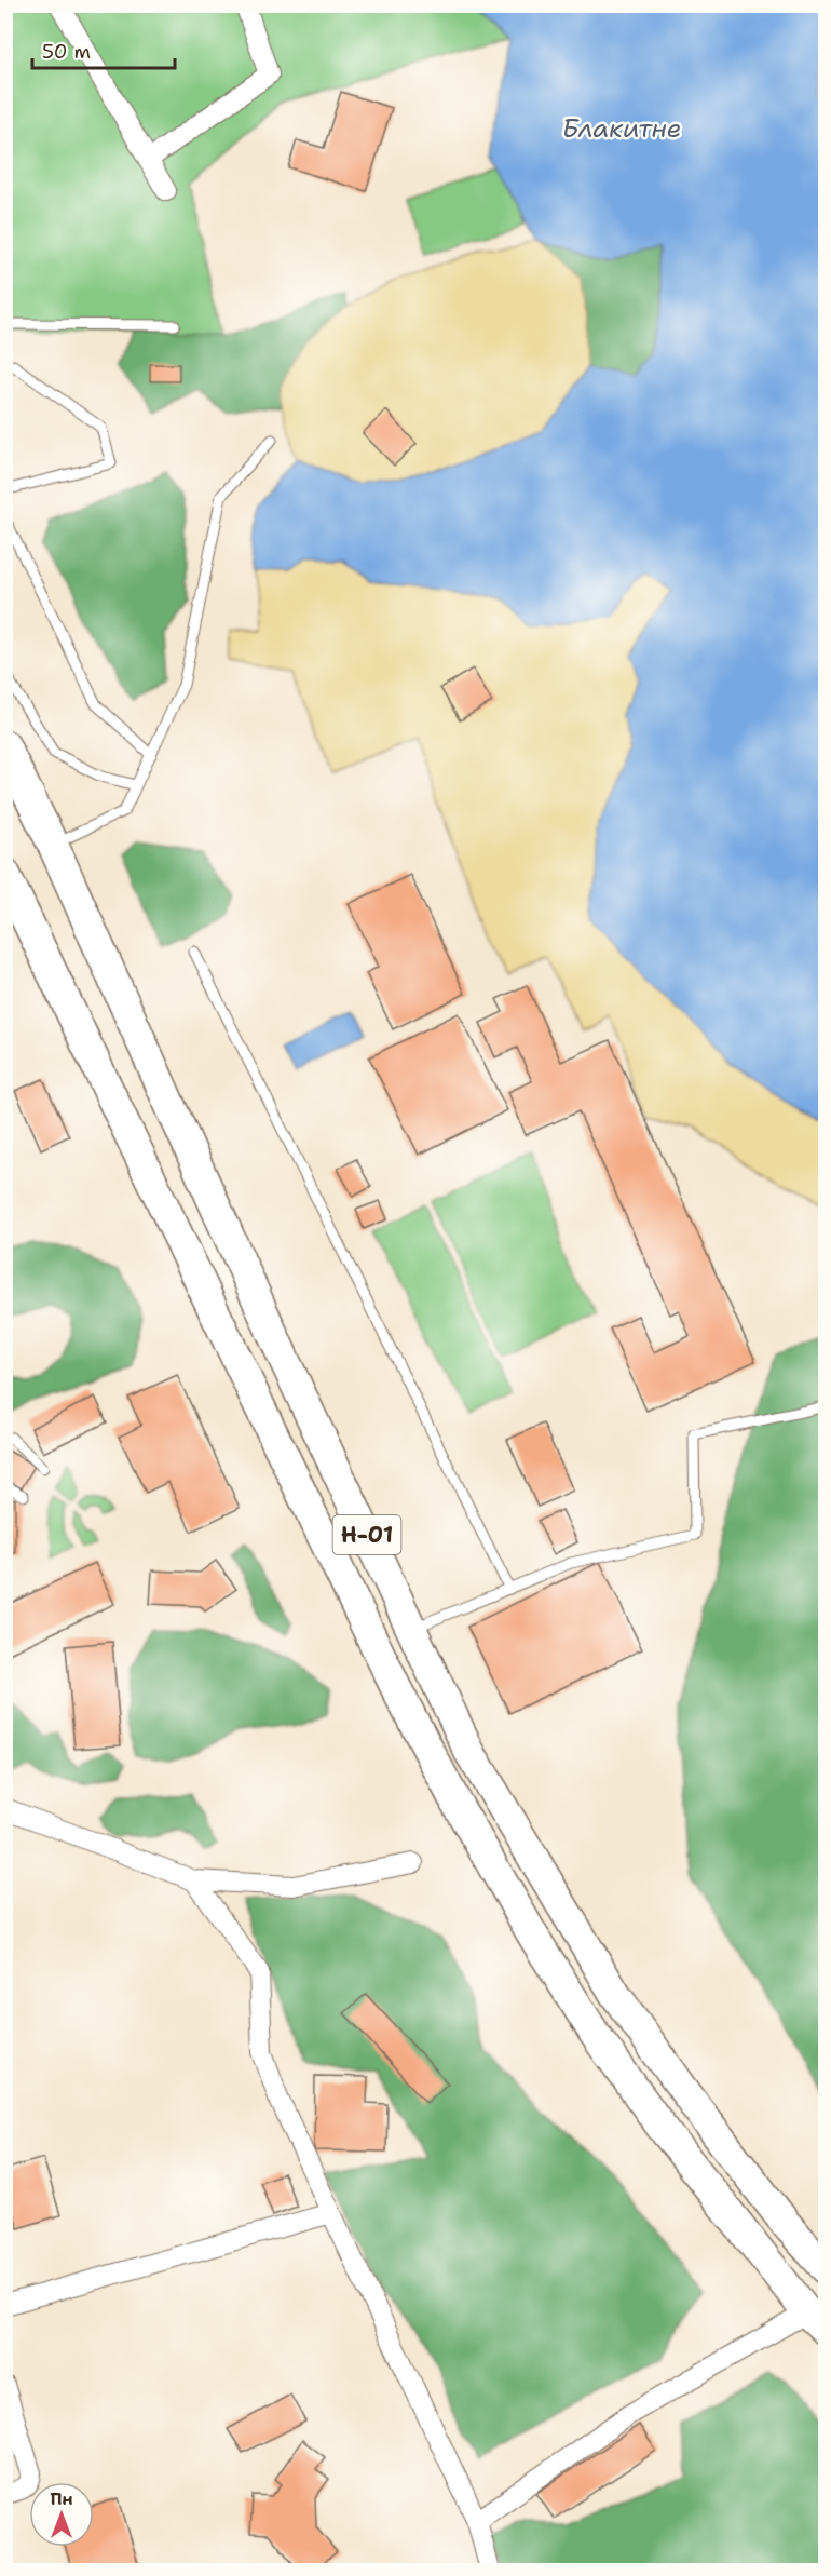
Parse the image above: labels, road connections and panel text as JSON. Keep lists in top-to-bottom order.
{
  "streets": {
    "main road": ["Н-01"]
  },
  "water": ["Блакитне"],
  "scale_bar": "50 m",
  "north": "top"
}
